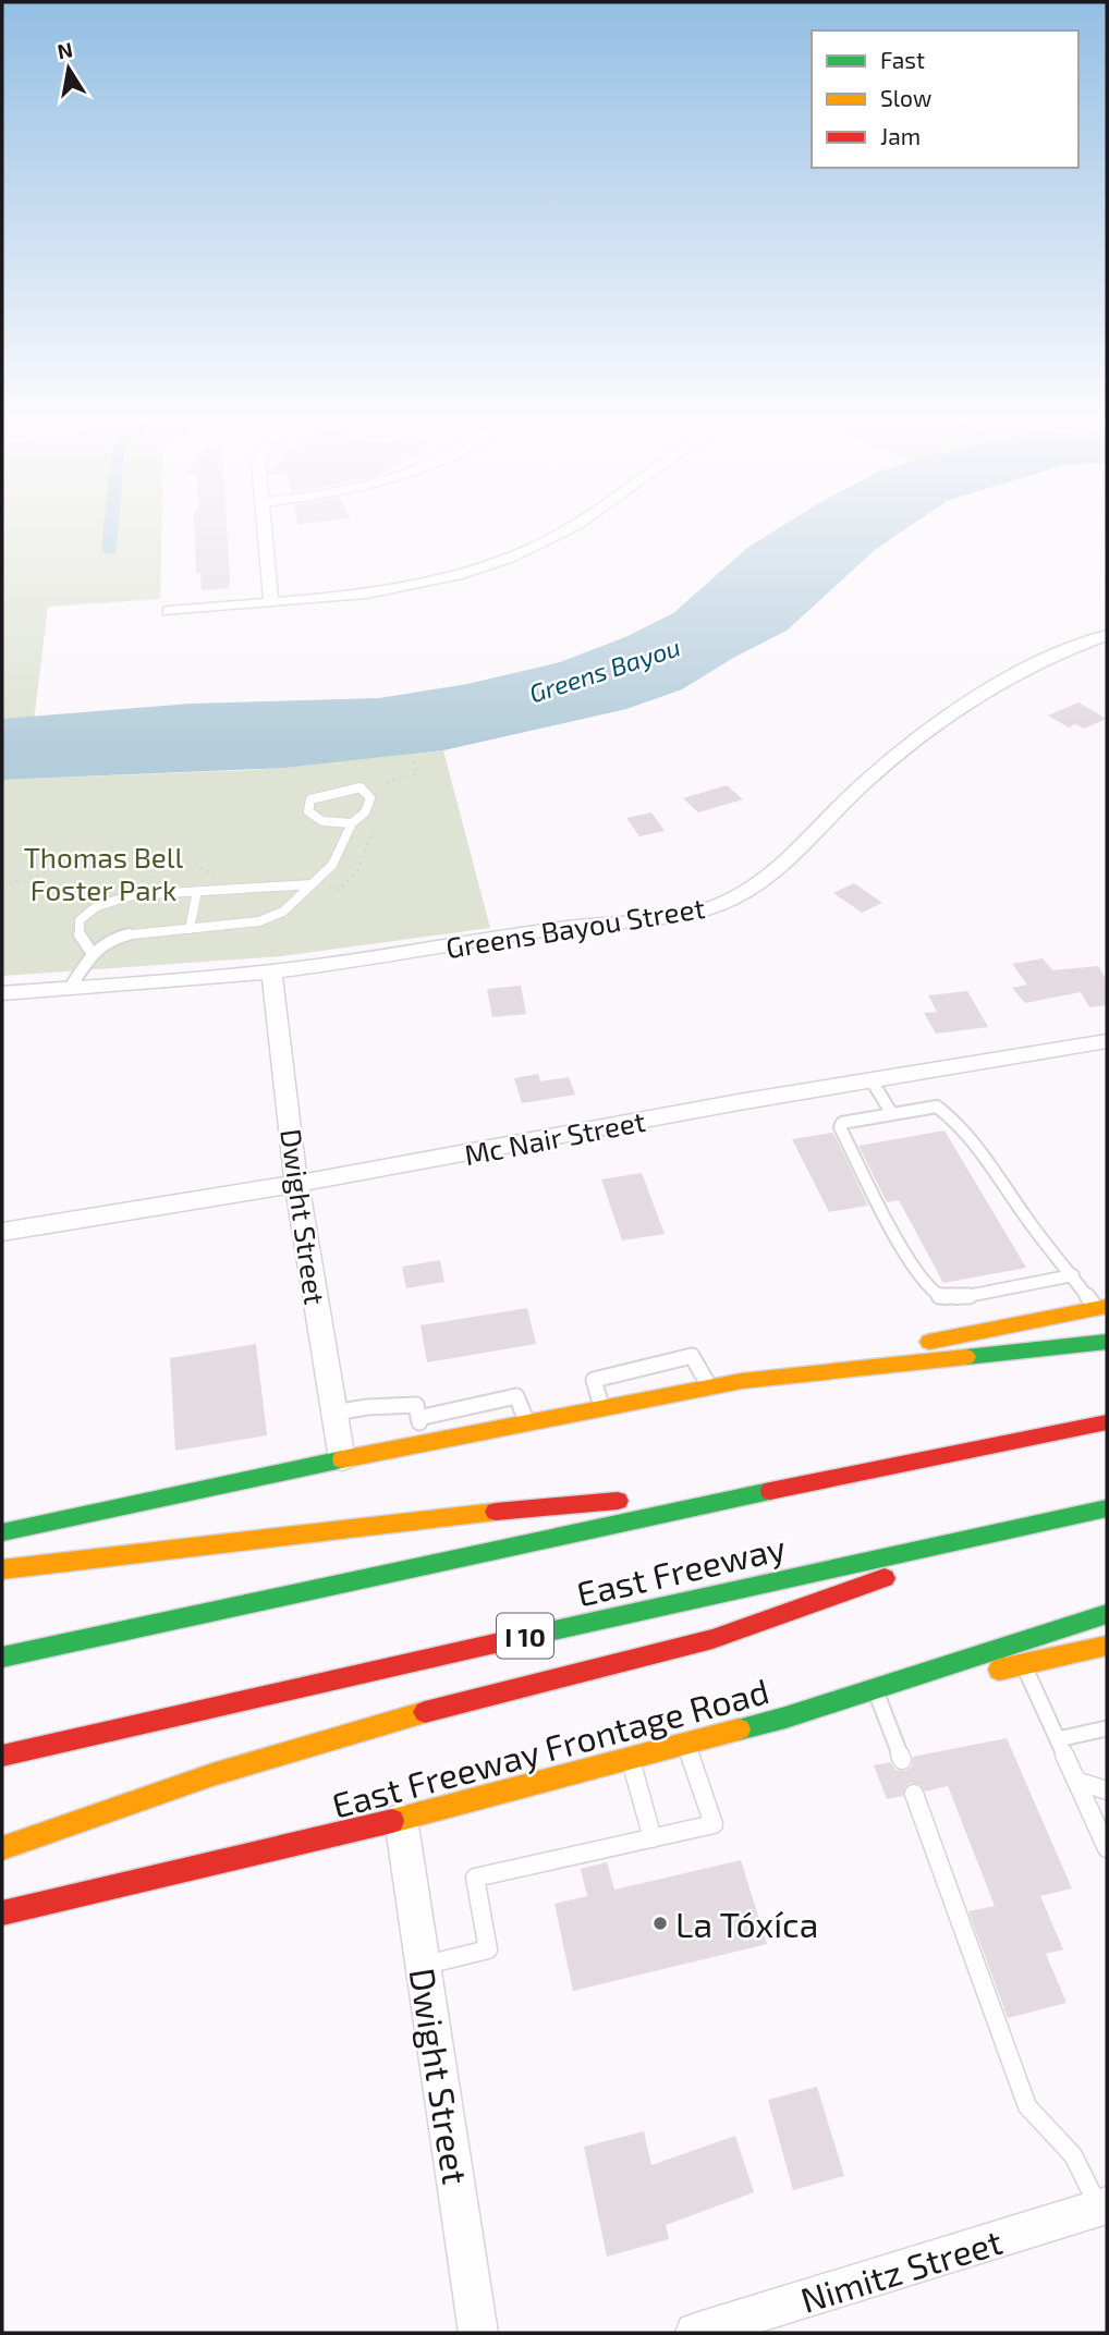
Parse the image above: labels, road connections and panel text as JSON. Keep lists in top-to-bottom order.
{
  "streets": {
    "main road": ["East Freeway", "I 10", "East Freeway Frontage Road"],
    "street": [
      "Greens Bayou Street",
      "Mc Nair Street",
      "Dwight Street",
      "Nimitz Street"
    ]
  },
  "crossings": [
    ["Greens Bayou Street", "Dwight Street"],
    ["Mc Nair Street", "Dwight Street"],
    ["Dwight Street", "East Freeway Frontage Road"]
  ],
  "water": ["Greens Bayou"],
  "parks": ["Thomas Bell Foster Park"],
  "places": ["La Tóxíca"],
  "legend": ["Fast", "Slow", "Jam"],
  "north": "top"
}
